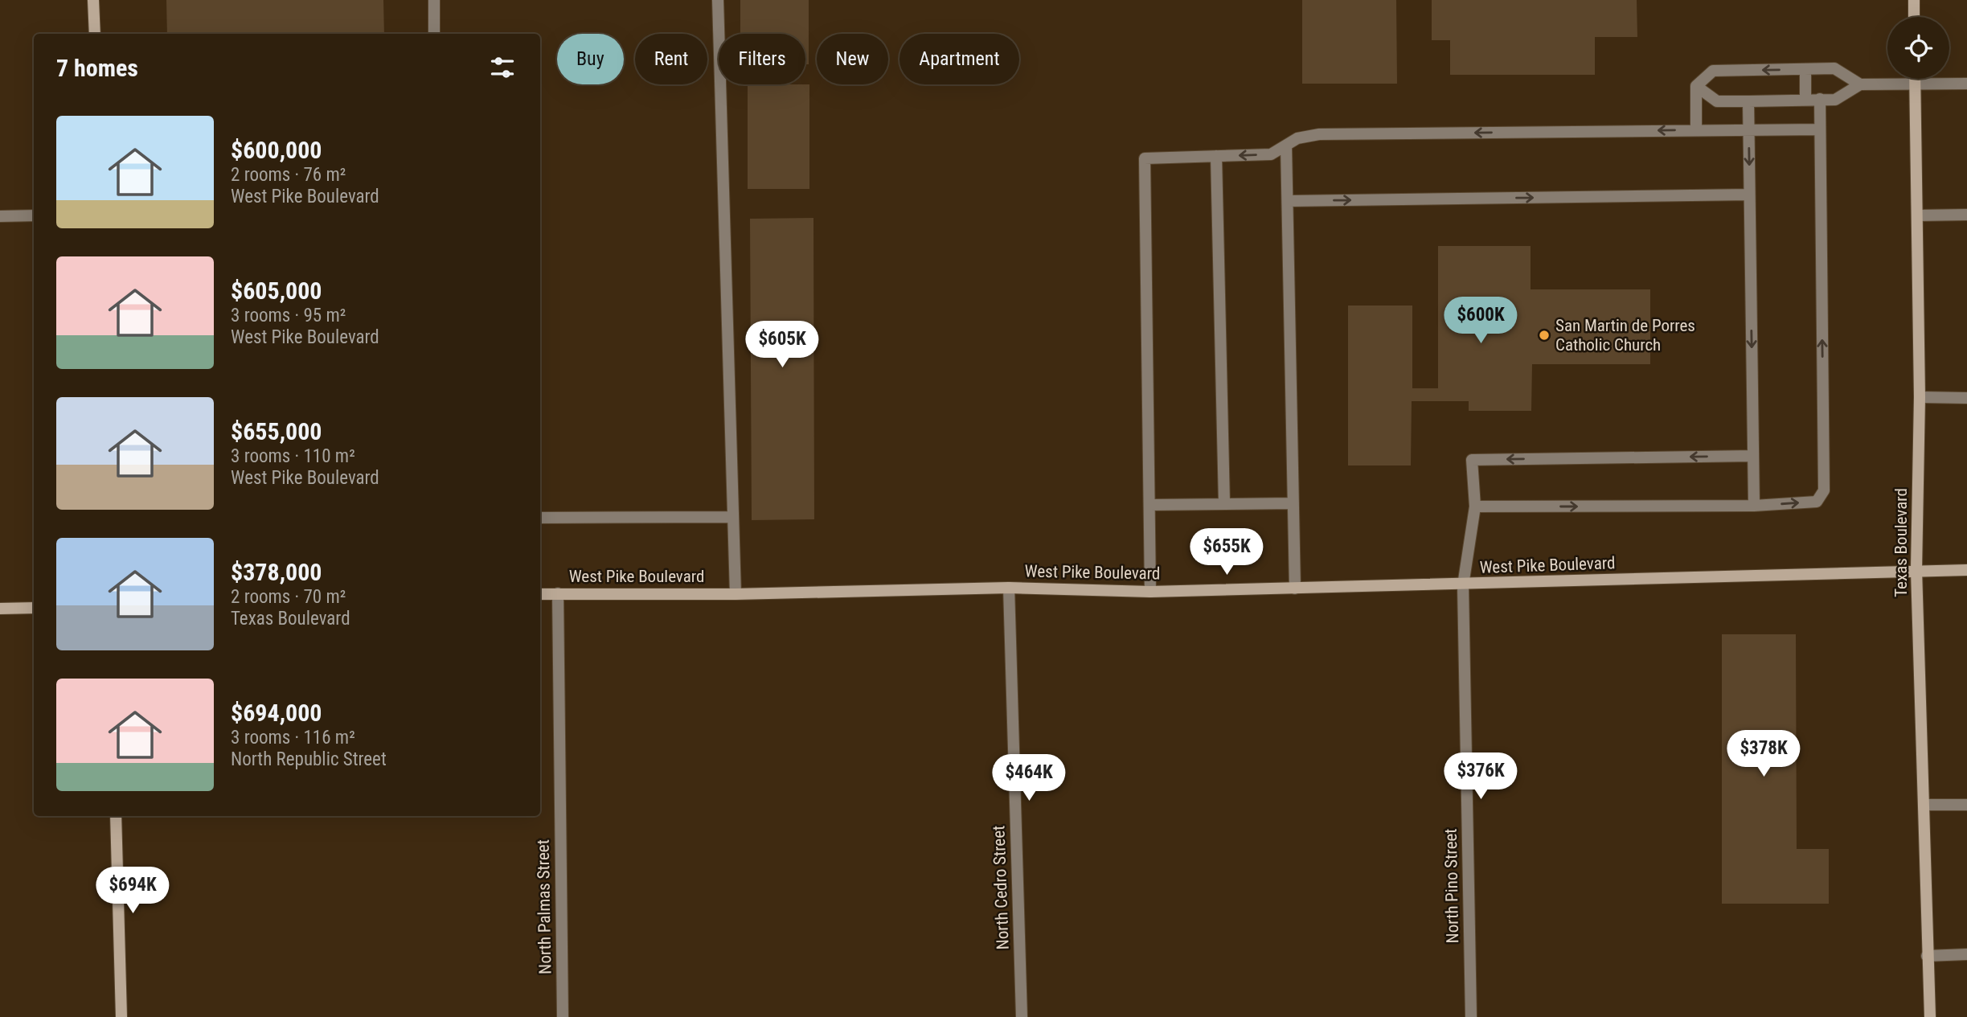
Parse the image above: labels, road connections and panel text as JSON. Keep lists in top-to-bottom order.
{
  "streets": {
    "street": [
      "Texas Boulevard",
      "West Pike Boulevard",
      "North Pino Street",
      "North Cedro Street",
      "North Palmas Street"
    ]
  },
  "crossings": [
    ["Texas Boulevard", "West Pike Boulevard"],
    ["West Pike Boulevard", "North Pino Street"],
    ["West Pike Boulevard", "North Cedro Street"],
    ["West Pike Boulevard", "North Palmas Street"]
  ],
  "places": ["San Martin de Porres Catholic Church"],
  "page": {
    "chip": [
      "Buy",
      "Rent",
      "Filters",
      "New",
      "Apartment"
    ],
    "heading": "7 homes",
    "list": [
      {
        "name": "$600,000",
        "note": "2 rooms · 76 m² · West Pike Boulevard"
      },
      {
        "name": "$605,000",
        "note": "3 rooms · 95 m² · West Pike Boulevard"
      },
      {
        "name": "$655,000",
        "note": "3 rooms · 110 m² · West Pike Boulevard"
      },
      {
        "name": "$378,000",
        "note": "2 rooms · 70 m² · Texas Boulevard"
      },
      {
        "name": "$694,000",
        "note": "3 rooms · 116 m² · North Republic Street"
      }
    ],
    "price": [
      "$600K",
      "$605K",
      "$655K",
      "$378K",
      "$376K",
      "$464K",
      "$694K"
    ]
  }
}
